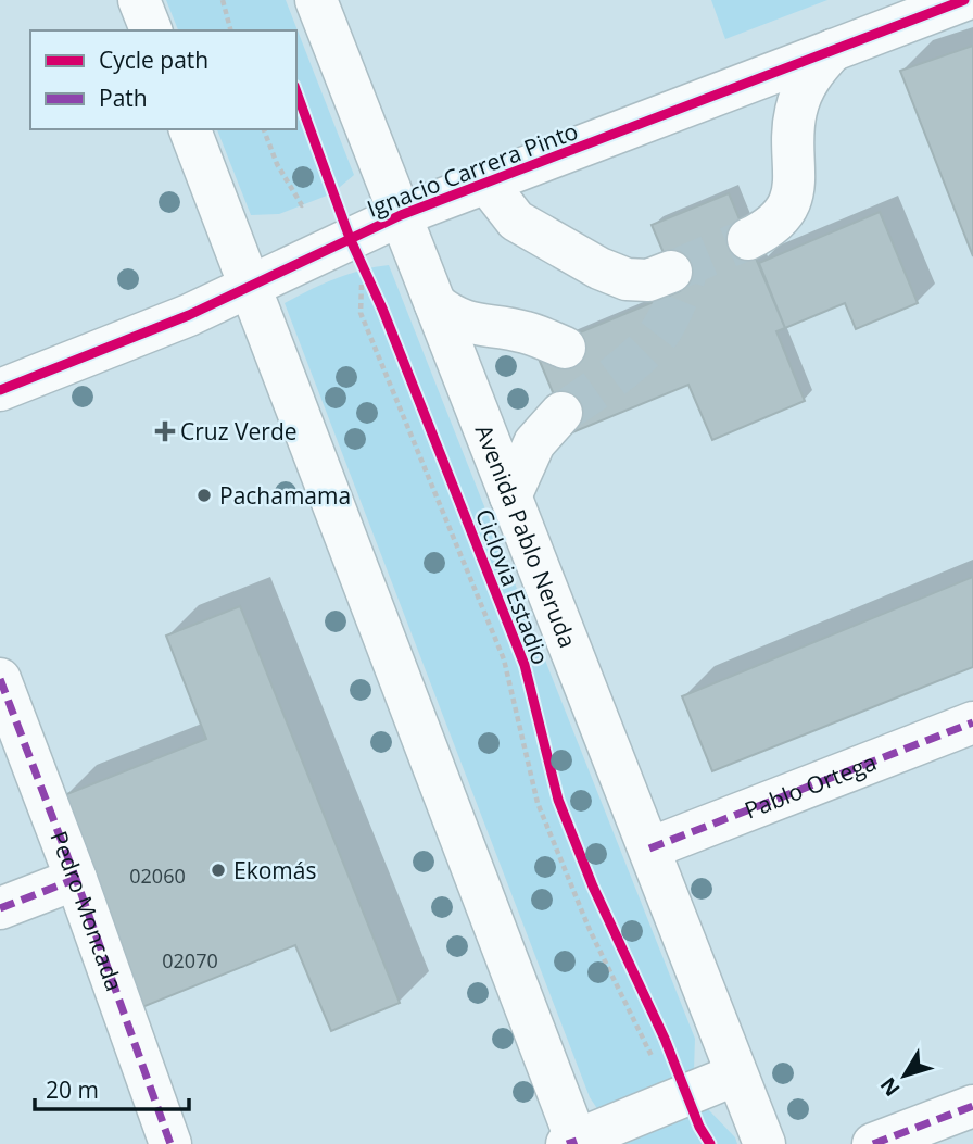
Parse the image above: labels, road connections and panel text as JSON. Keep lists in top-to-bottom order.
{
  "streets": {
    "main road": [
      "Ignacio Carrera Pinto",
      "Avenida Pablo Neruda",
      "Pablo Ortega",
      "Pedro Moncada"
    ],
    "cycle path": ["Ciclovia Estadio"]
  },
  "crossings": [
    ["Ignacio Carrera Pinto", "Avenida Pablo Neruda"],
    ["Avenida Pablo Neruda", "Pablo Ortega"]
  ],
  "places": {
    "health": ["Cruz Verde"],
    "other": ["Pachamama", "Ekomás"]
  },
  "house_numbers": ["02060", "02070"],
  "legend": ["Cycle path", "Path"],
  "scale_bar": "20 m",
  "north": "bottom left"
}
